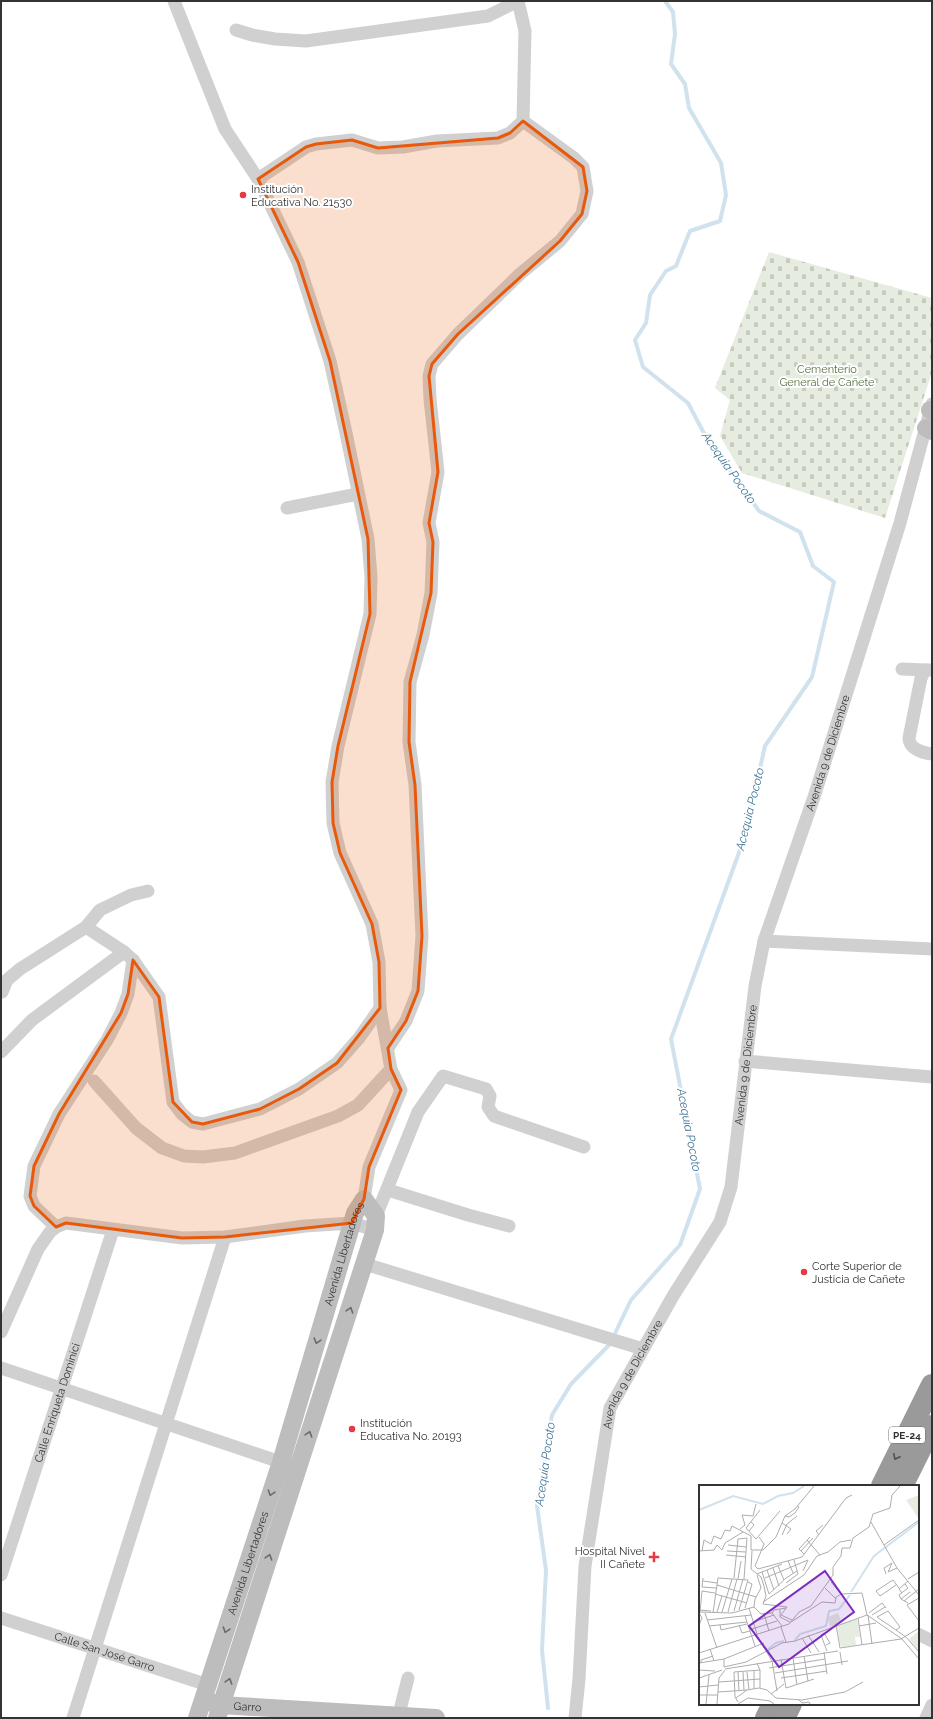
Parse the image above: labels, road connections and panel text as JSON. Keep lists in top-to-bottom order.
{
  "streets": {
    "highway": ["PE-24"],
    "street": [
      "Avenida 9 de Diciembre",
      "Avenida Libertadores",
      "Calle Enriqueta Dominici",
      "Calle San José Garro",
      "Garro"
    ]
  },
  "crossings": [
    ["Avenida Libertadores", "Calle San José Garro"],
    ["Avenida Libertadores", "Garro"],
    ["Calle San José Garro", "Garro"]
  ],
  "water": ["Acequia Pocoto"],
  "parks": ["Cementerio General de Cañete"],
  "places": {
    "other": ["Institución Educativa No. 21530", "Corte Superior de Justicia de Cañete", "Institución Educativa No. 20193"],
    "health": ["Hospital Nivel II Cañete"]
  }
}
